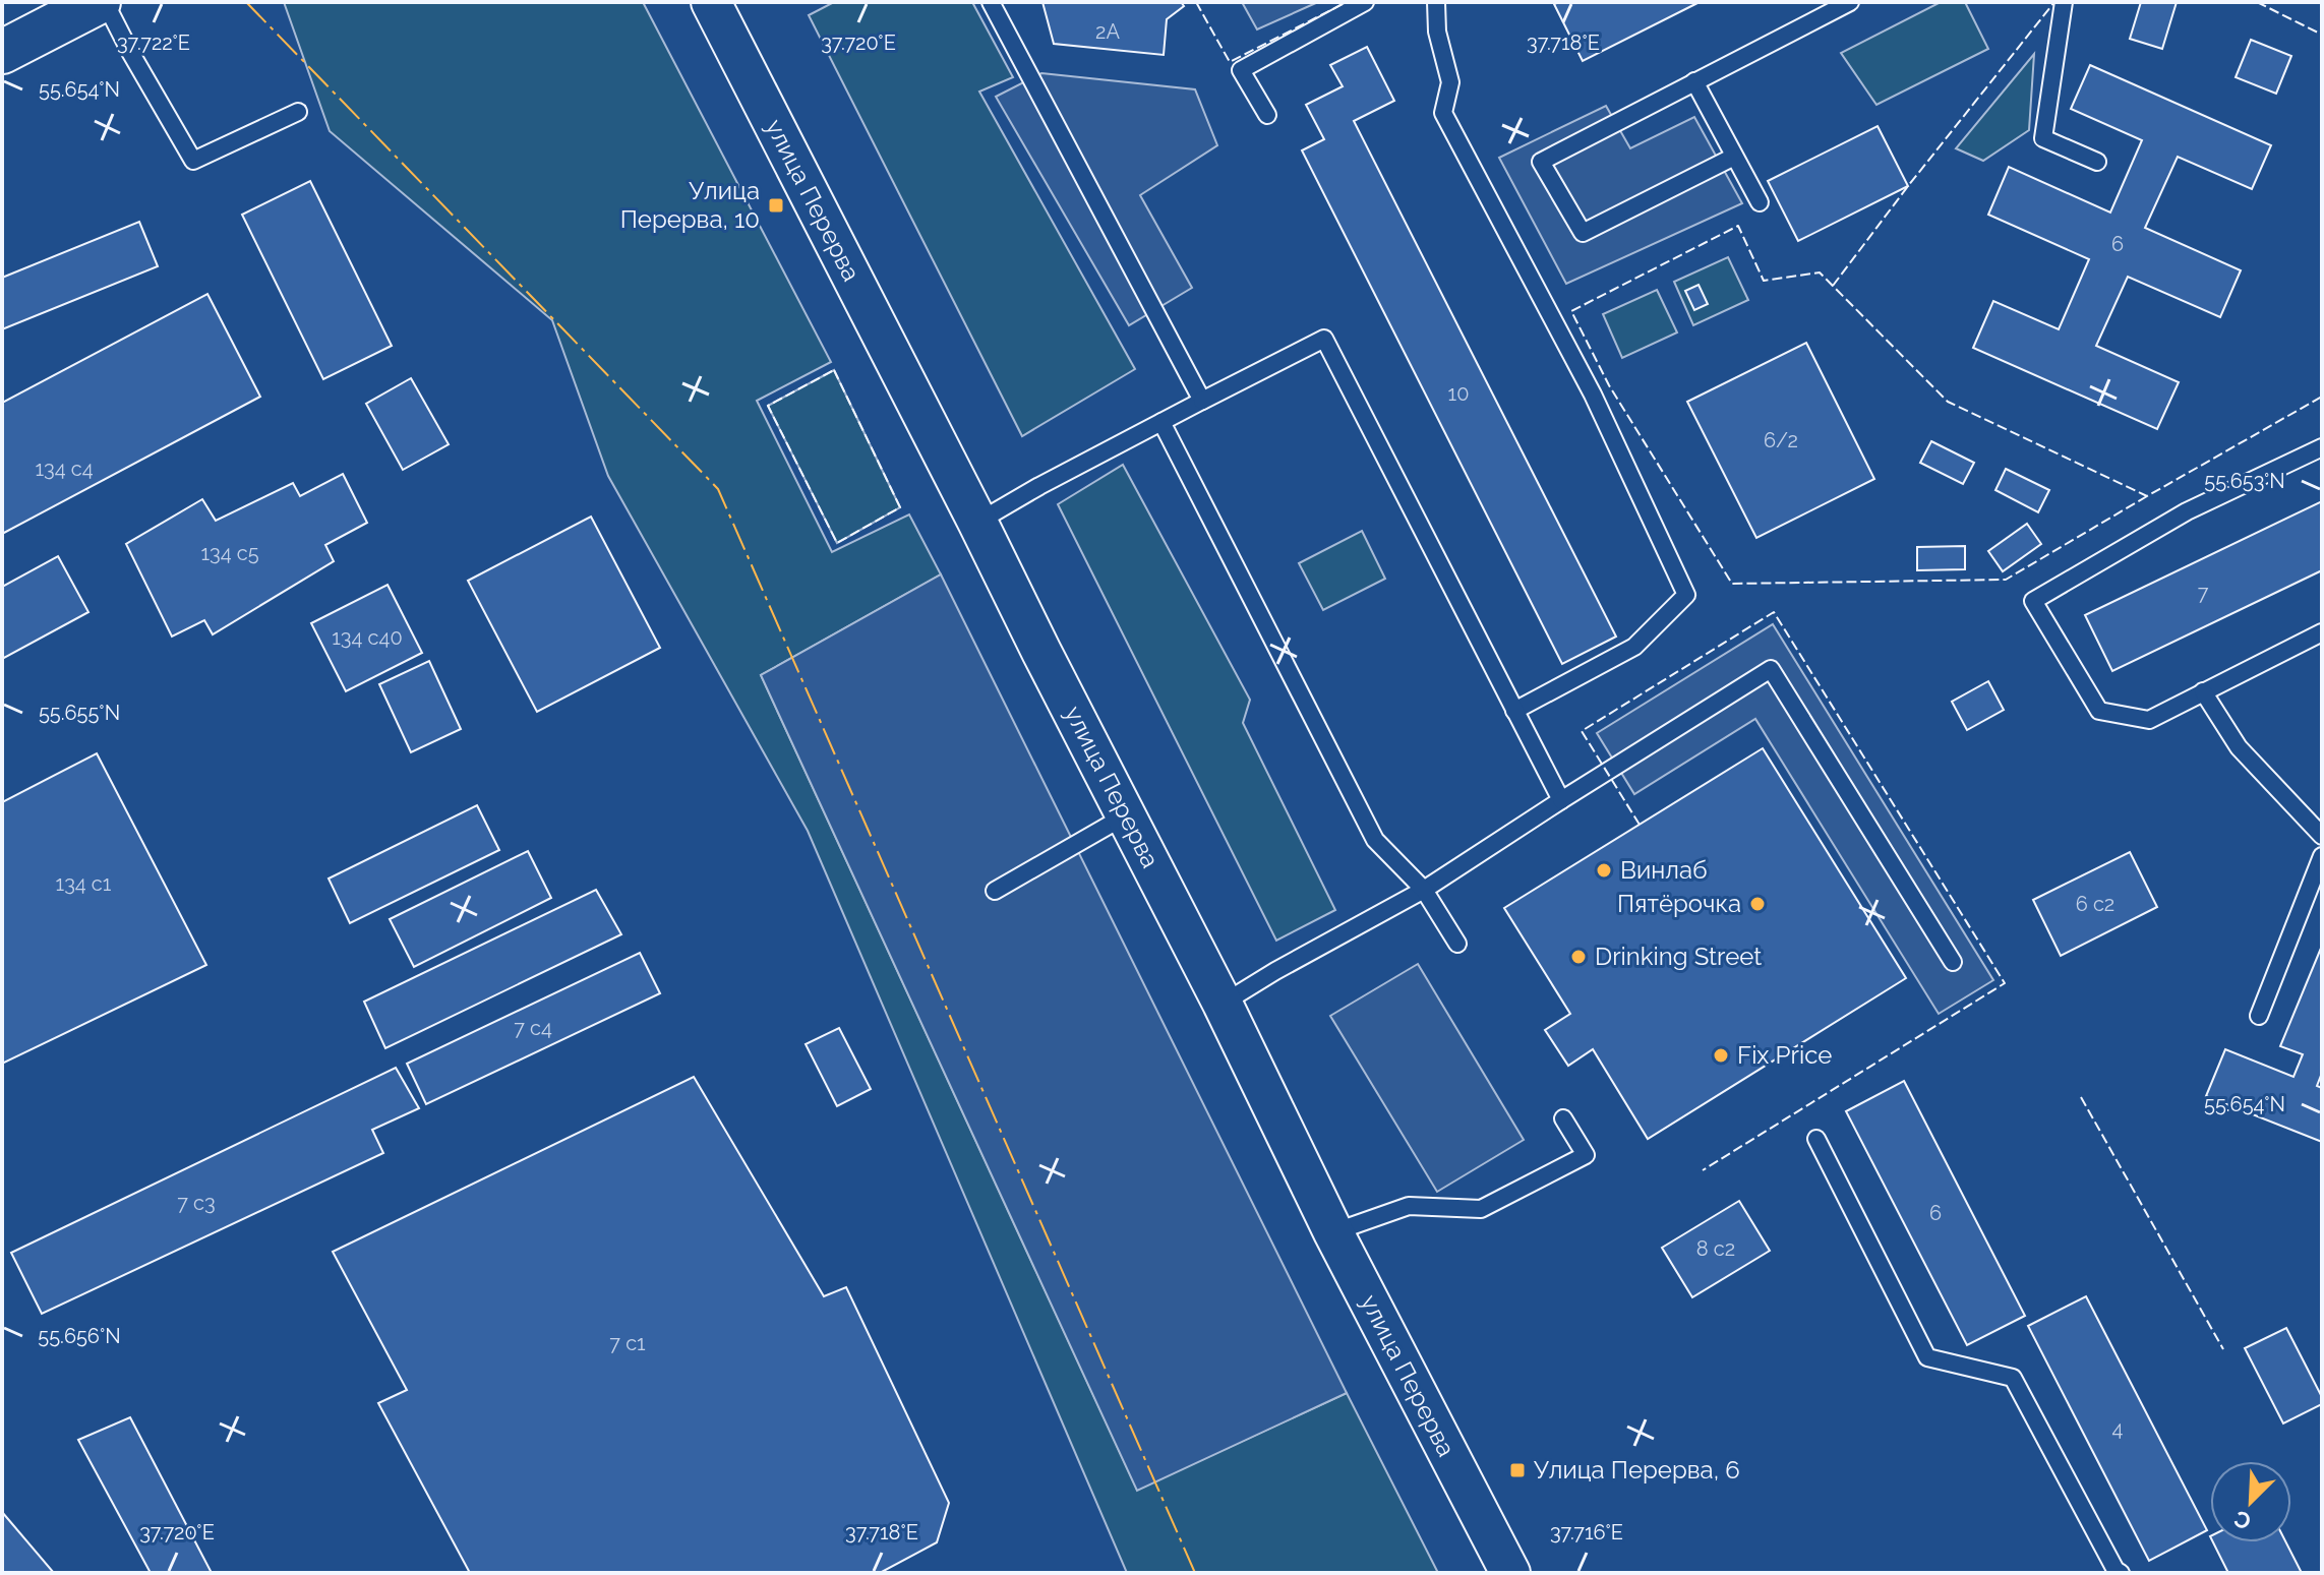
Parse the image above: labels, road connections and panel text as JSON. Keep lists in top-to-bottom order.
{
  "streets": {
    "street": ["улица Перерва"]
  },
  "places": {
    "transit": ["Улица Перерва, 10", "Улица Перерва, 6"],
    "other": [
      "Винлаб",
      "Пятёрочка",
      "Drinking Street",
      "Fix Price"
    ]
  },
  "house_numbers": [
    "2А",
    "6",
    "10",
    "6/2",
    "134 с4",
    "134 с5",
    "7",
    "134 с40",
    "134 с1",
    "6 с2",
    "7 с4",
    "7 с3",
    "6",
    "8 с2",
    "7 с1",
    "4"
  ],
  "north": "bottom left",
  "coordinates": [
    "37.722°E",
    "37.720°E",
    "37.718°E",
    "55.654°N",
    "55.653°N",
    "55.655°N",
    "55.656°N",
    "37.716°E"
  ]
}
